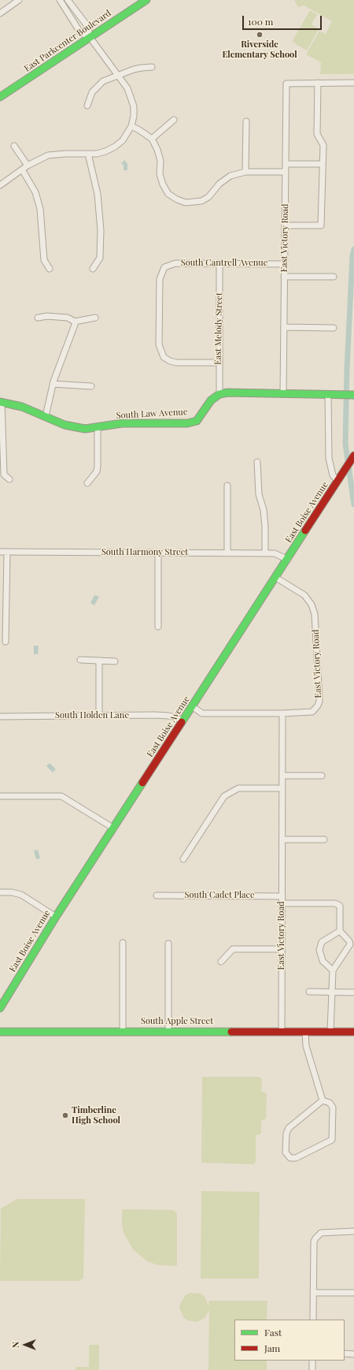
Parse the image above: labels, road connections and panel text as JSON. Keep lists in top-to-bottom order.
{
  "streets": {
    "street": [
      "East Parkcenter Boulevard",
      "East Victory Road",
      "South Cantrell Avenue",
      "East Melody Street",
      "South Law Avenue",
      "East Boise Avenue",
      "South Harmony Street",
      "South Holden Lane",
      "South Cadet Place",
      "South Apple Street"
    ]
  },
  "crossings": [
    ["East Victory Road", "South Cantrell Avenue"],
    ["East Victory Road", "East Boise Avenue"],
    ["East Victory Road", "South Cadet Place"],
    ["East Victory Road", "South Apple Street"],
    ["South Cantrell Avenue", "East Melody Street"],
    ["East Melody Street", "South Law Avenue"],
    ["East Boise Avenue", "South Harmony Street"],
    ["East Boise Avenue", "South Holden Lane"]
  ],
  "places": ["Riverside Elementary School", "Timberline High School"],
  "legend": ["Fast", "Jam"],
  "scale_bar": "100 m",
  "north": "left"
}
